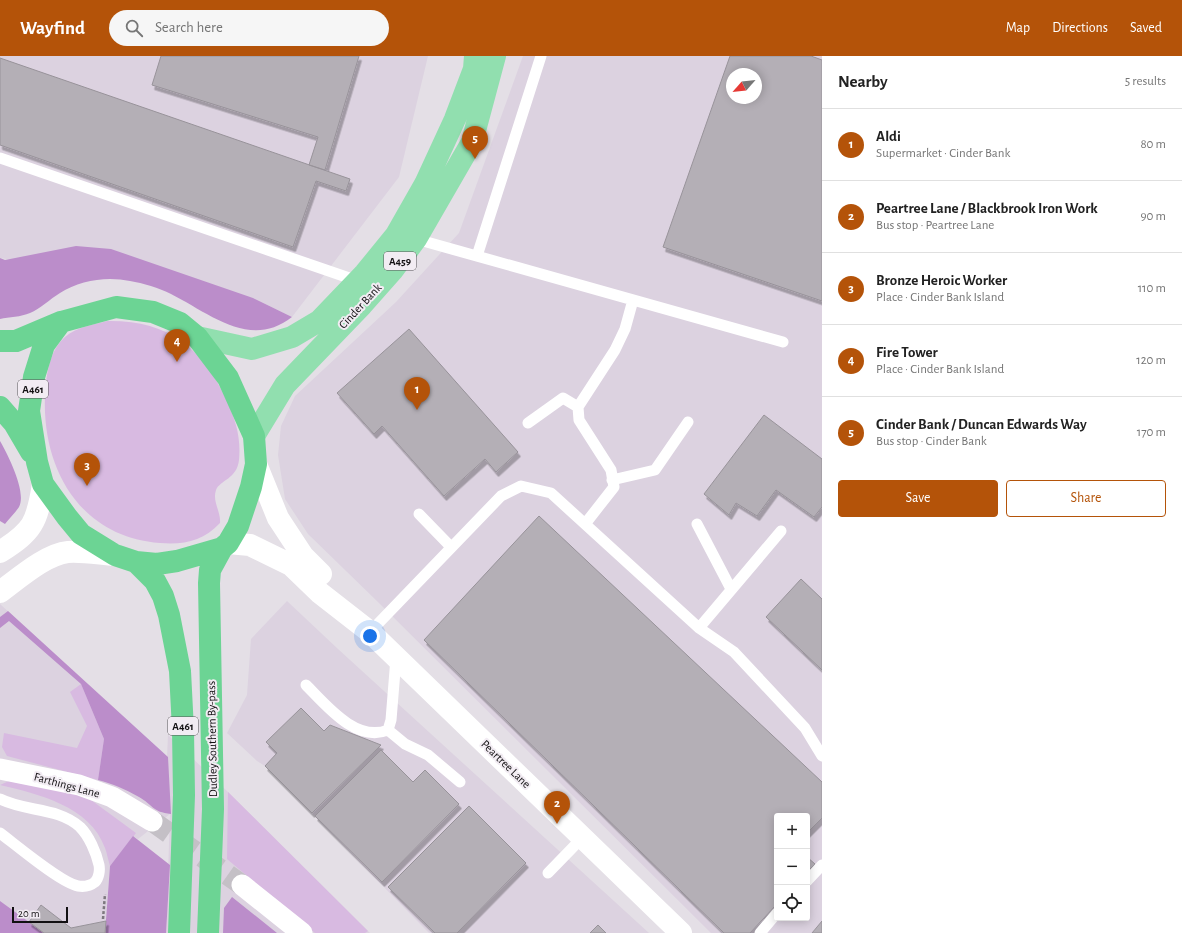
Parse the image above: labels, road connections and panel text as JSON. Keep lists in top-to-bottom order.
{
  "streets": {
    "highway": ["A461", "Dudley Southern By-pass"],
    "main road": ["A459", "Cinder Bank"],
    "street": ["Peartree Lane", "Farthings Lane"]
  },
  "crossings": [
    ["Cinder Bank", "A461"],
    ["A461", "Dudley Southern By-pass"],
    ["A461", "Peartree Lane"],
    ["Dudley Southern By-pass", "Peartree Lane"]
  ],
  "scale_bar": "20 m",
  "north": "bottom left",
  "page": {
    "header": "Wayfind",
    "search": "Search here",
    "nav": ["Map", "Directions", "Saved"],
    "heading": ["Nearby", "5 results"],
    "list": [
      {
        "mark": "1",
        "name": "Aldi",
        "note": "Supermarket · Cinder Bank",
        "value": "80 m"
      },
      {
        "mark": "2",
        "name": "Peartree Lane / Blackbrook Iron Work",
        "note": "Bus stop · Peartree Lane",
        "value": "90 m"
      },
      {
        "mark": "3",
        "name": "Bronze Heroic Worker",
        "note": "Place · Cinder Bank Island",
        "value": "110 m"
      },
      {
        "mark": "4",
        "name": "Fire Tower",
        "note": "Place · Cinder Bank Island",
        "value": "120 m"
      },
      {
        "mark": "5",
        "name": "Cinder Bank / Duncan Edwards Way",
        "note": "Bus stop · Cinder Bank",
        "value": "170 m"
      }
    ],
    "pins": [
      "5",
      "4",
      "1",
      "3",
      "2"
    ],
    "buttons": ["Save", "Share"],
    "map_buttons": ["+", "−"],
    "scale": "20 m"
  }
}
